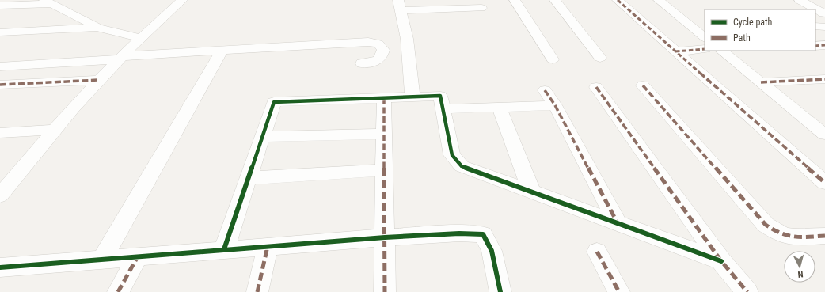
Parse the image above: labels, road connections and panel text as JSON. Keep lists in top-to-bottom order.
{
  "legend": ["Cycle path", "Path"],
  "north": "bottom"
}
